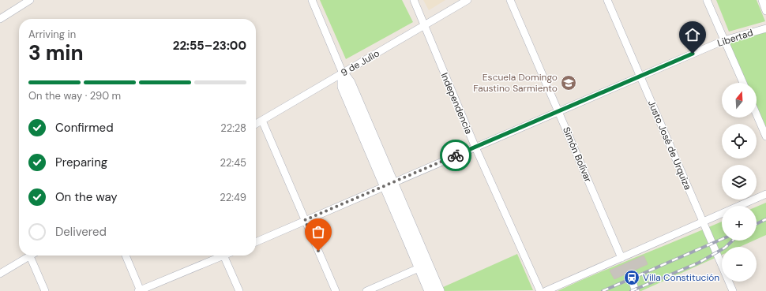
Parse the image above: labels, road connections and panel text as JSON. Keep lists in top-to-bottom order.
{
  "streets": {
    "street": [
      "Libertad",
      "9 de Julio",
      "Independencia",
      "Justo José de Urquiza",
      "Simón Bolívar"
    ]
  },
  "crossings": [
    ["Libertad", "Independencia"],
    ["Libertad", "Justo José de Urquiza"],
    ["Libertad", "Simón Bolívar"],
    ["9 de Julio", "Independencia"]
  ],
  "places": {
    "school or university": ["Escuela Domingo Faustino Sarmiento"],
    "station": ["Villa Constitución"]
  },
  "north": "top",
  "page": {
    "heading": ["3 min", "Arriving in", "22:55–23:00"],
    "bar": "On the way · 290 m",
    "map_buttons": ["+", "−"],
    "list": [
      ["Confirmed", "22:28"],
      ["Preparing", "22:45"],
      ["On the way", "22:49"],
      "Delivered"
    ]
  }
}
